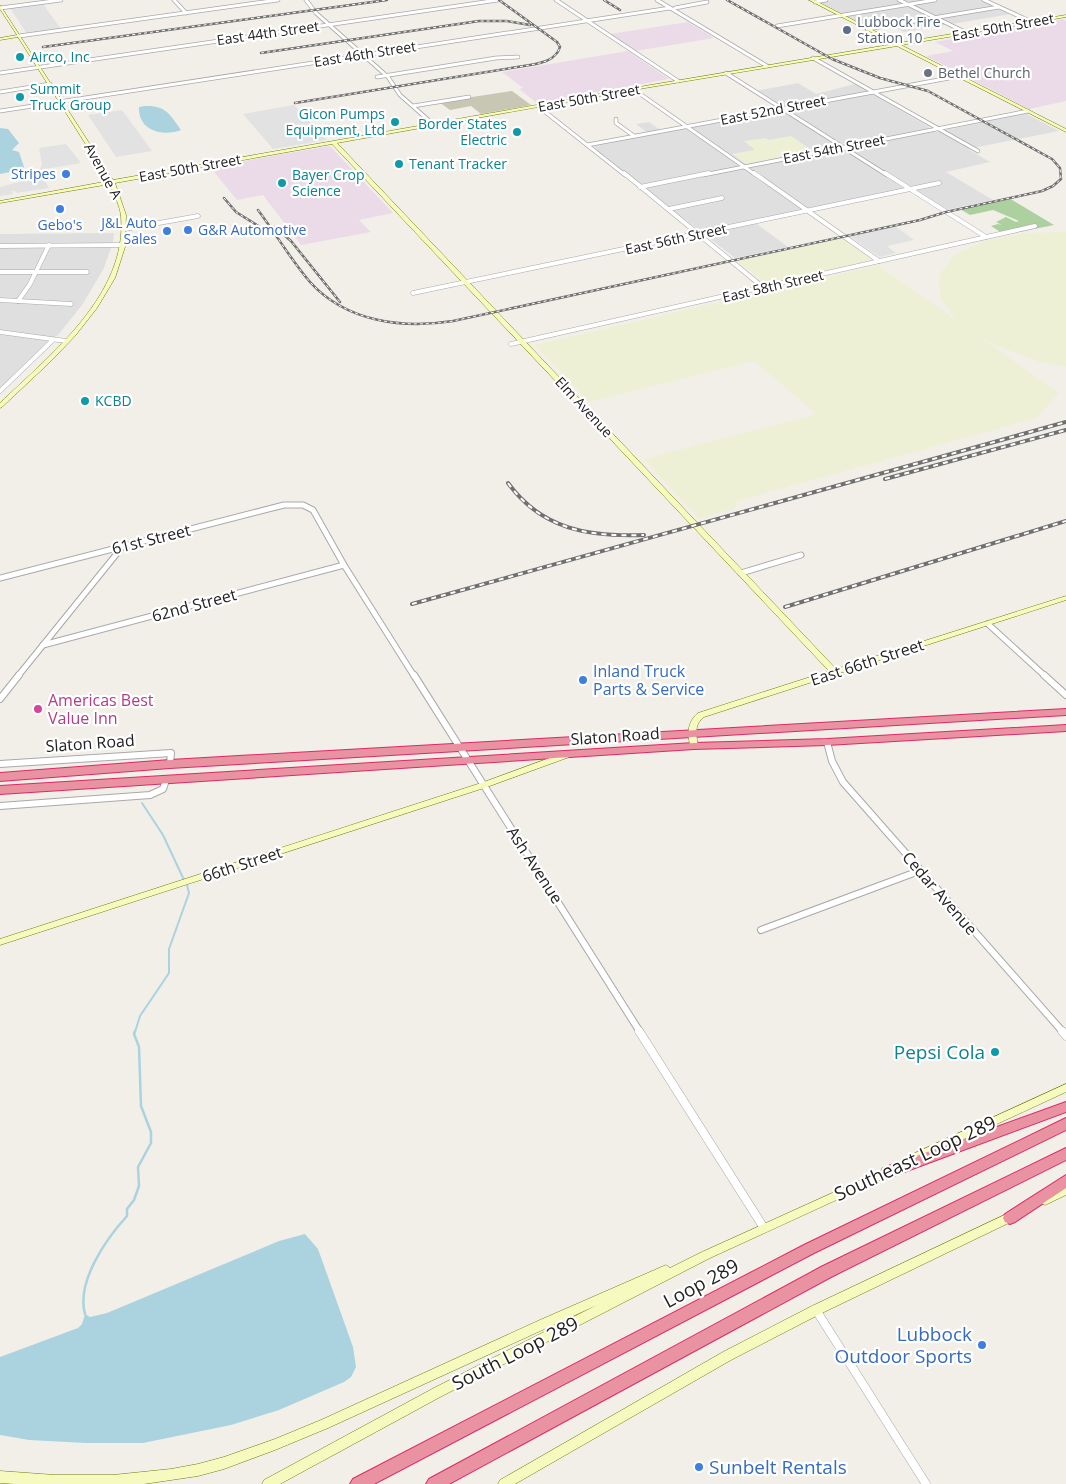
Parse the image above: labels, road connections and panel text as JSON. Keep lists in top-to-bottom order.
{
  "streets": {
    "highway": ["Slaton Road", "Loop 289"],
    "main road": [
      "East 50th Street",
      "Avenue A",
      "Elm Avenue",
      "East 66th Street",
      "66th Street",
      "Southeast Loop 289",
      "South Loop 289"
    ],
    "street": [
      "East 44th Street",
      "East 46th Street",
      "East 52nd Street",
      "East 54th Street",
      "East 56th Street",
      "East 58th Street",
      "61st Street",
      "62nd Street",
      "Ash Avenue",
      "Cedar Avenue"
    ]
  },
  "crossings": [
    ["East 50th Street", "Avenue A"],
    ["East 50th Street", "Elm Avenue"],
    ["East 44th Street", "Avenue A"],
    ["East 46th Street", "Avenue A"],
    ["East 56th Street", "Elm Avenue"],
    ["East 58th Street", "Elm Avenue"],
    ["Elm Avenue", "East 66th Street"],
    ["61st Street", "Ash Avenue"],
    ["62nd Street", "Ash Avenue"],
    ["East 66th Street", "Slaton Road"],
    ["Slaton Road", "Ash Avenue"],
    ["Slaton Road", "Cedar Avenue"],
    ["66th Street", "Ash Avenue"],
    ["Ash Avenue", "Southeast Loop 289"],
    ["Ash Avenue", "South Loop 289"],
    ["Southeast Loop 289", "South Loop 289"]
  ],
  "places": [
    "Lubbock Fire Station 10",
    "Airco, Inc",
    "Bethel Church",
    "Summit Truck Group",
    "Gicon Pumps Equipment, Ltd",
    "Border States Electric",
    "Tenant Tracker",
    "Stripes",
    "Bayer Crop Science",
    "Gebo's",
    "G&R Automotive",
    "J&L Auto Sales",
    "KCBD",
    "Inland Truck Parts & Service",
    "Americas Best Value Inn",
    "Pepsi Cola",
    "Lubbock Outdoor Sports",
    "Sunbelt Rentals"
  ]
}
